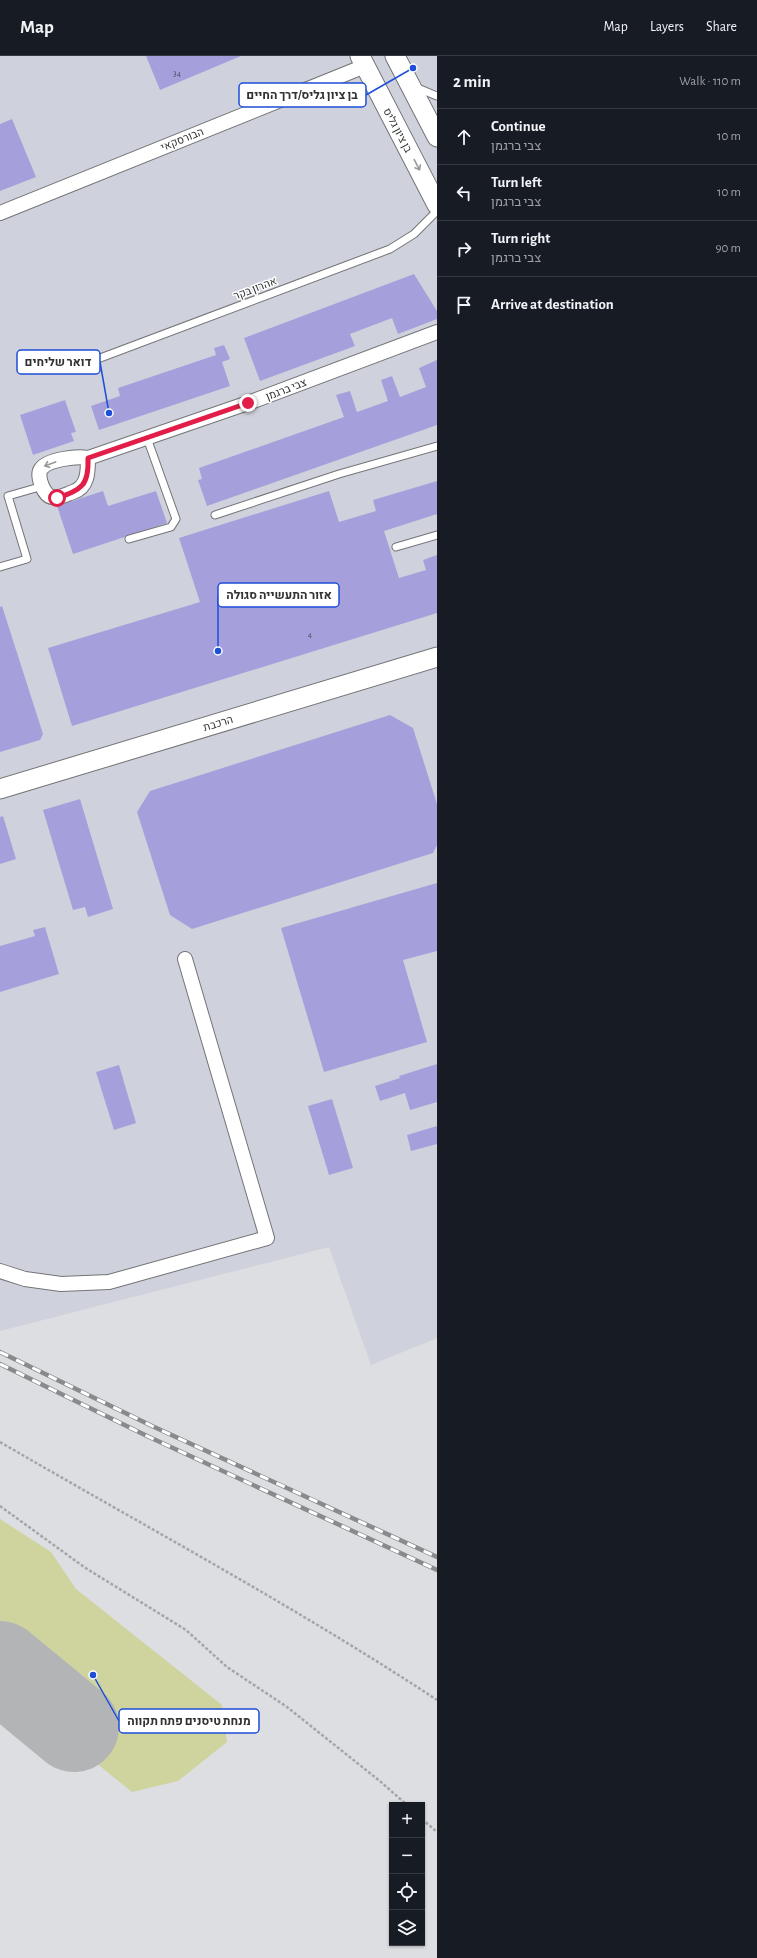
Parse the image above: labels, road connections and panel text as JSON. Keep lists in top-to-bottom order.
{
  "streets": {
    "street": [
      "בן ציון גליס",
      "הבורסקאי",
      "צבי ברגמן",
      "הרכבת"
    ],
    "lane": ["אהרון בקר"]
  },
  "crossings": [
    ["בן ציון גליס", "הבורסקאי"]
  ],
  "places": [
    "בן ציון גליס/דרך החיים",
    "דואר שליחים",
    "אזור התעשייה סגולה",
    "מנחת טיסנים פתח תקווה"
  ],
  "house_numbers": ["34", "4"],
  "page": {
    "header": "Map",
    "nav": ["Map", "Layers", "Share"],
    "heading": ["2 min", "Walk · 110 m"],
    "list": [
      ["Continue", "צבי ברגמן", "10 m"],
      ["Turn left", "צבי ברגמן", "10 m"],
      ["Turn right", "צבי ברגמן", "90 m"],
      "Arrive at destination"
    ],
    "map_buttons": ["+", "−"]
  }
}
